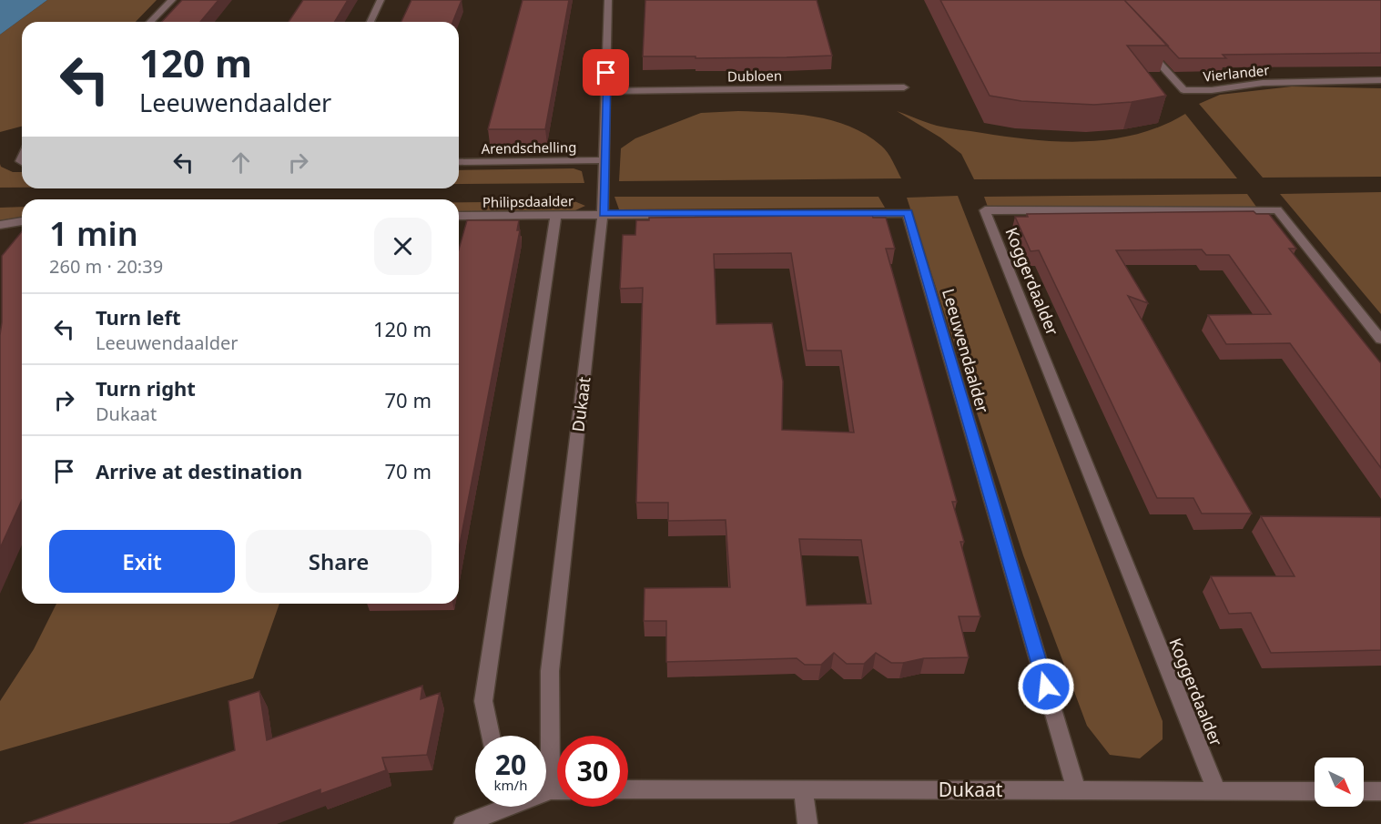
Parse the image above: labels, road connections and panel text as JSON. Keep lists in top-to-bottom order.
{
  "streets": {
    "street": [
      "Vierlander",
      "Dubloen",
      "Arendschelling",
      "Philipsdaalder",
      "Koggerdaalder",
      "Leeuwendaalder",
      "Dukaat"
    ]
  },
  "crossings": [
    ["Dubloen", "Dukaat"],
    ["Arendschelling", "Dukaat"],
    ["Philipsdaalder", "Leeuwendaalder"],
    ["Philipsdaalder", "Dukaat"],
    ["Koggerdaalder", "Dukaat"],
    ["Leeuwendaalder", "Dukaat"]
  ],
  "north": "bottom right",
  "page": {
    "turn": ["120 m", "Leeuwendaalder"],
    "heading": ["1 min", "260 m · 20:39"],
    "list": [
      {
        "name": "Turn left",
        "note": "Leeuwendaalder",
        "value": "120 m"
      },
      {
        "name": "Turn right",
        "note": "Dukaat",
        "value": "70 m"
      },
      {
        "name": "Arrive at destination",
        "value": "70 m"
      }
    ],
    "buttons": ["Exit", "Share"],
    "speed": "20 km/h",
    "limit": "30"
  }
}
